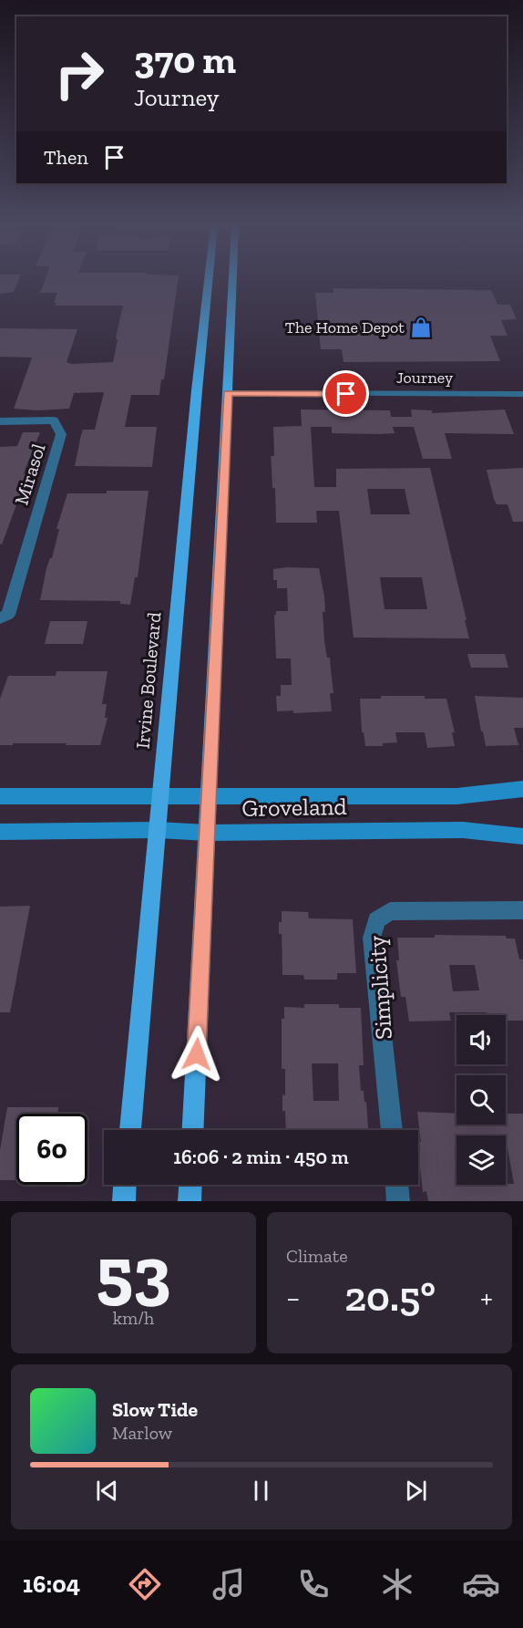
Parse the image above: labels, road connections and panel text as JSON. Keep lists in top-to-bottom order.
{
  "streets": {
    "main road": ["Irvine Boulevard"],
    "street": [
      "Journey",
      "Mirasol",
      "Groveland",
      "Simplicity"
    ]
  },
  "crossings": [
    ["Irvine Boulevard", "Groveland"]
  ],
  "places": {
    "shop": ["The Home Depot"]
  },
  "page": {
    "turn": ["370 m", "Journey"],
    "then": "Then",
    "limit": "60",
    "trip": "16:06 · 2 min · 450 m",
    "tile": [
      ["53", "km/h"],
      "Climate"
    ],
    "heat": ["−", "20.5°", "+"],
    "song": ["Slow Tide", "Marlow"],
    "tabs": "16:04"
  }
}
